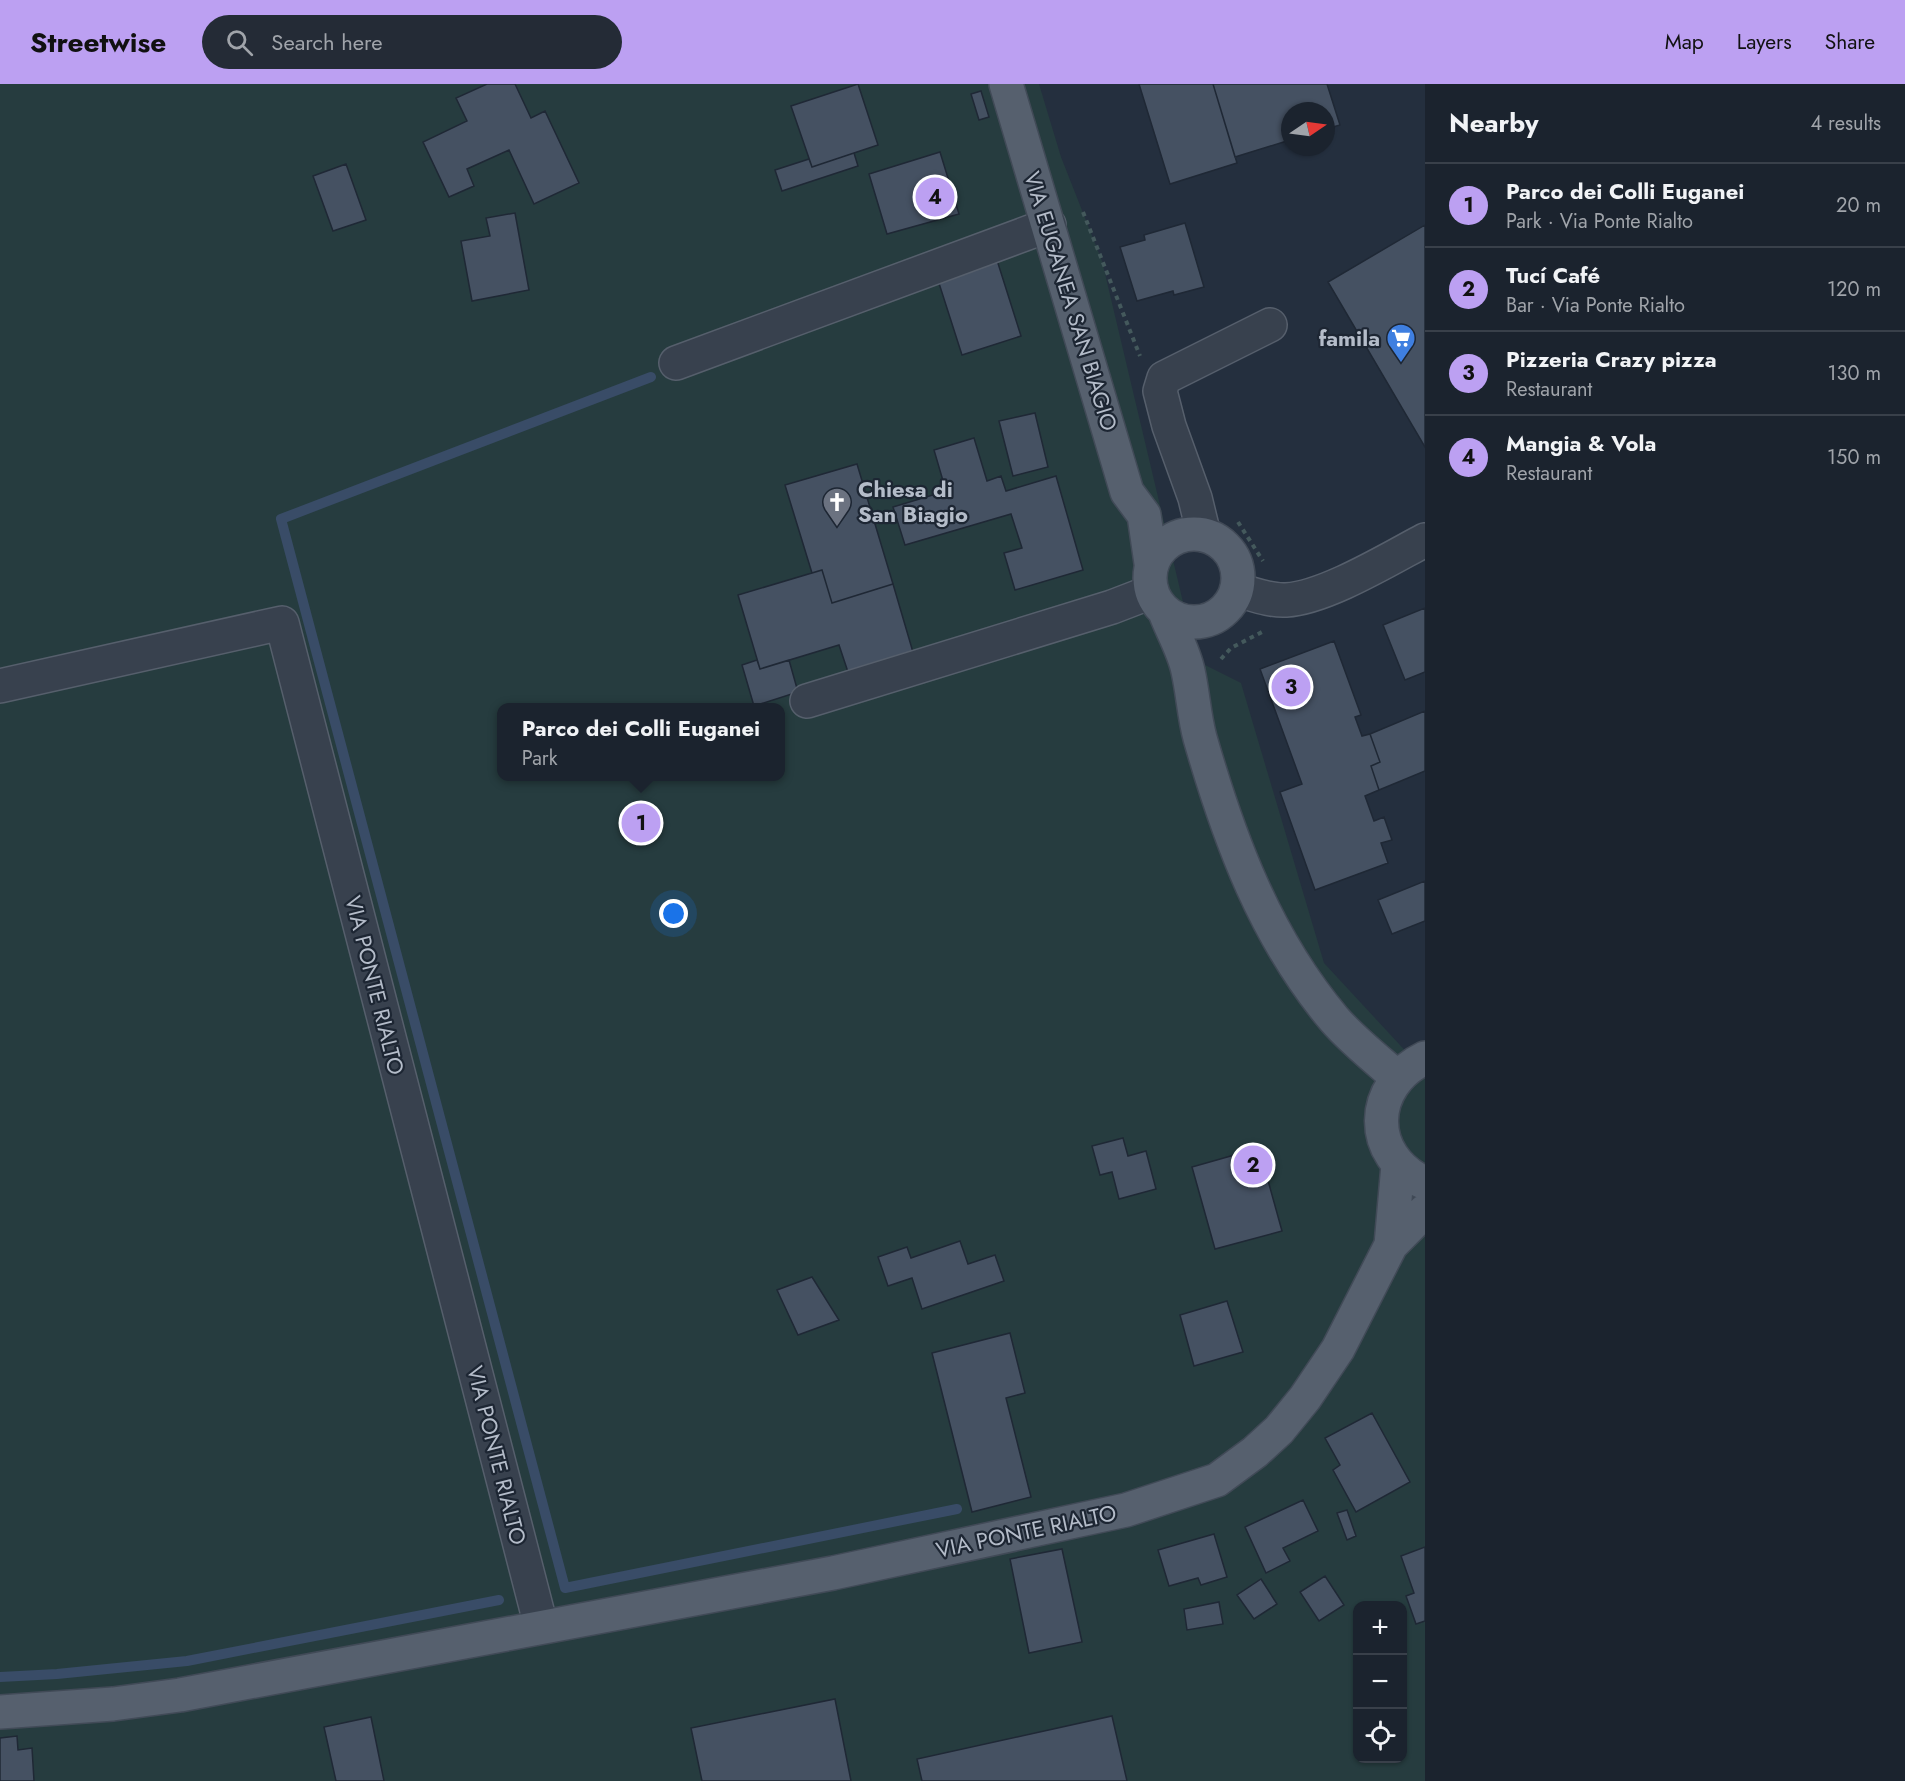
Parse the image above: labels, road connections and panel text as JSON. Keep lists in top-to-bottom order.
{
  "streets": {
    "main road": ["VIA EUGANEA SAN BIAGIO", "VIA PONTE RIALTO"]
  },
  "places": {
    "supermarket": ["famila"],
    "church": ["Chiesa di San Biagio"]
  },
  "north": "right",
  "page": {
    "header": "Streetwise",
    "search": "Search here",
    "nav": ["Map", "Layers", "Share"],
    "heading": ["Nearby", "4 results"],
    "list": [
      {
        "mark": "1",
        "name": "Parco dei Colli Euganei",
        "note": "Park · Via Ponte Rialto",
        "value": "20 m"
      },
      {
        "mark": "2",
        "name": "Tucí Café",
        "note": "Bar · Via Ponte Rialto",
        "value": "120 m"
      },
      {
        "mark": "3",
        "name": "Pizzeria Crazy pizza",
        "note": "Restaurant",
        "value": "130 m"
      },
      {
        "mark": "4",
        "name": "Mangia & Vola",
        "note": "Restaurant",
        "value": "150 m"
      }
    ],
    "pins": [
      "4",
      "3",
      "1",
      "2"
    ],
    "popup": ["Parco dei Colli Euganei", "Park"],
    "map_buttons": ["+", "−"]
  }
}
